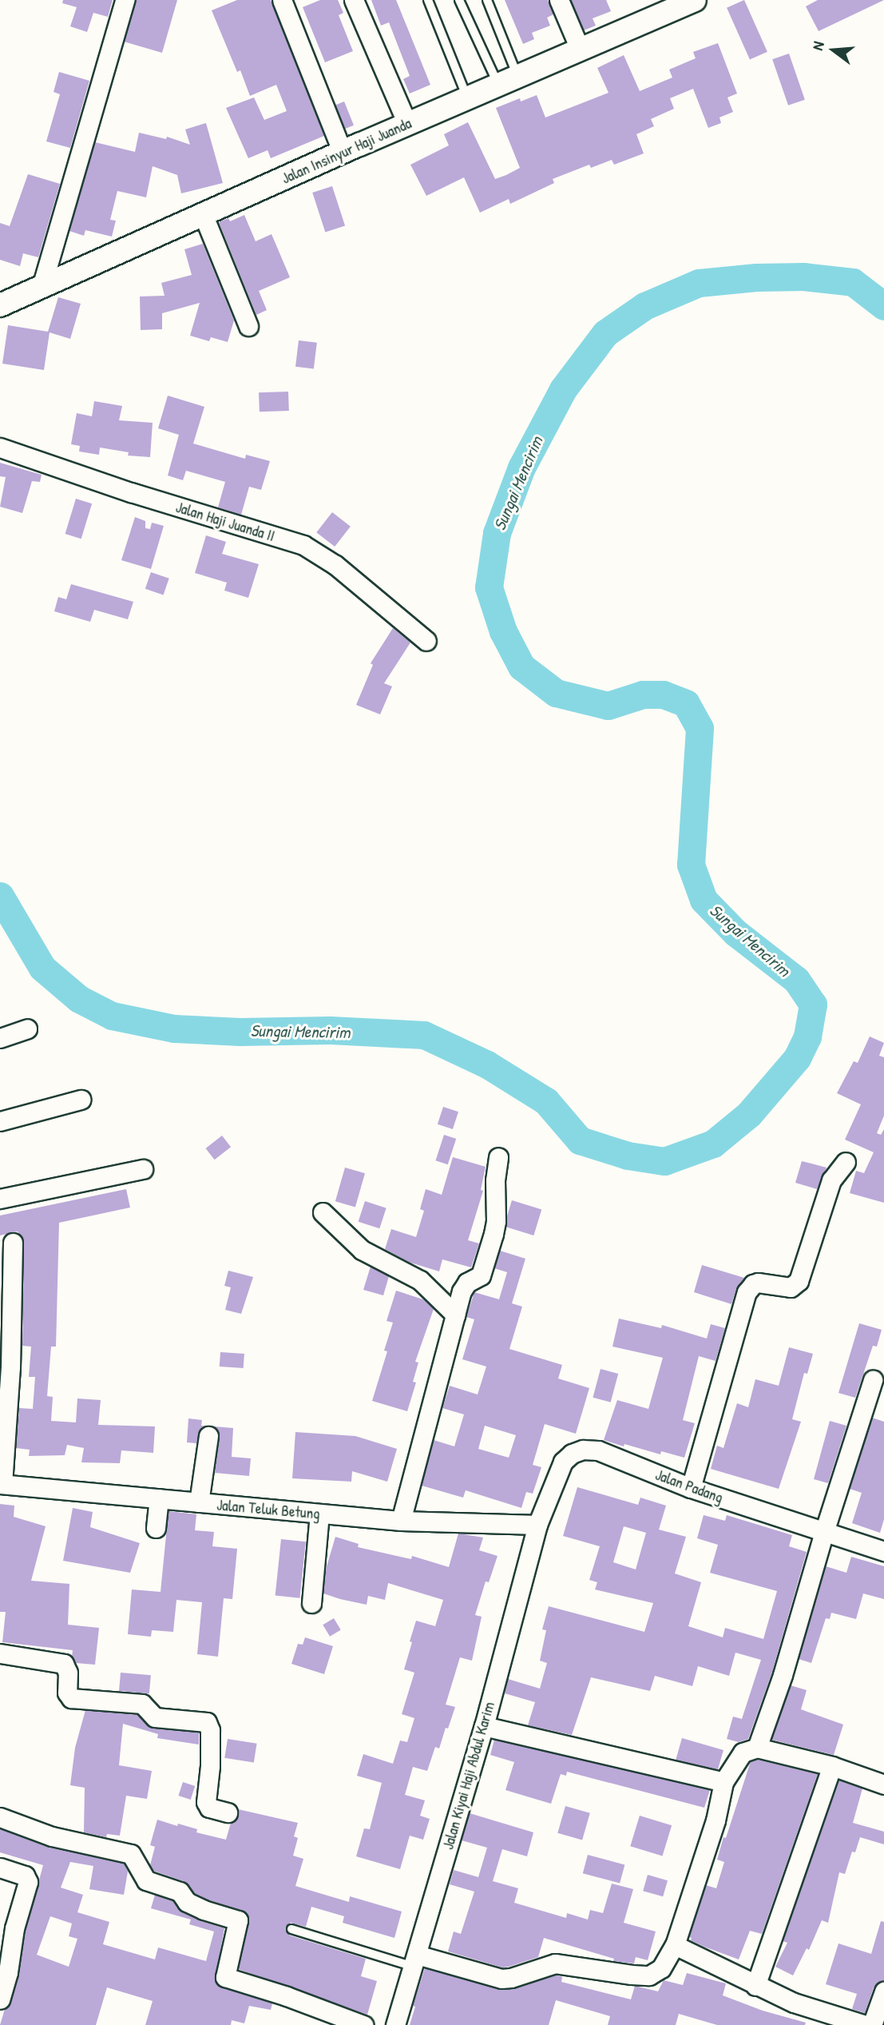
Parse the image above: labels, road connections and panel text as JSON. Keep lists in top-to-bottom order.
{
  "streets": {
    "street": [
      "Jalan Insinyur Haji Juanda",
      "Jalan Haji Juanda II",
      "Jalan Padang",
      "Jalan Teluk Betung",
      "Jalan Kiyai Haji Abdul Karim"
    ]
  },
  "crossings": [
    ["Jalan Padang", "Jalan Teluk Betung"],
    ["Jalan Padang", "Jalan Kiyai Haji Abdul Karim"],
    ["Jalan Teluk Betung", "Jalan Kiyai Haji Abdul Karim"]
  ],
  "water": ["Sungai Mencirim"],
  "north": "left"
}
